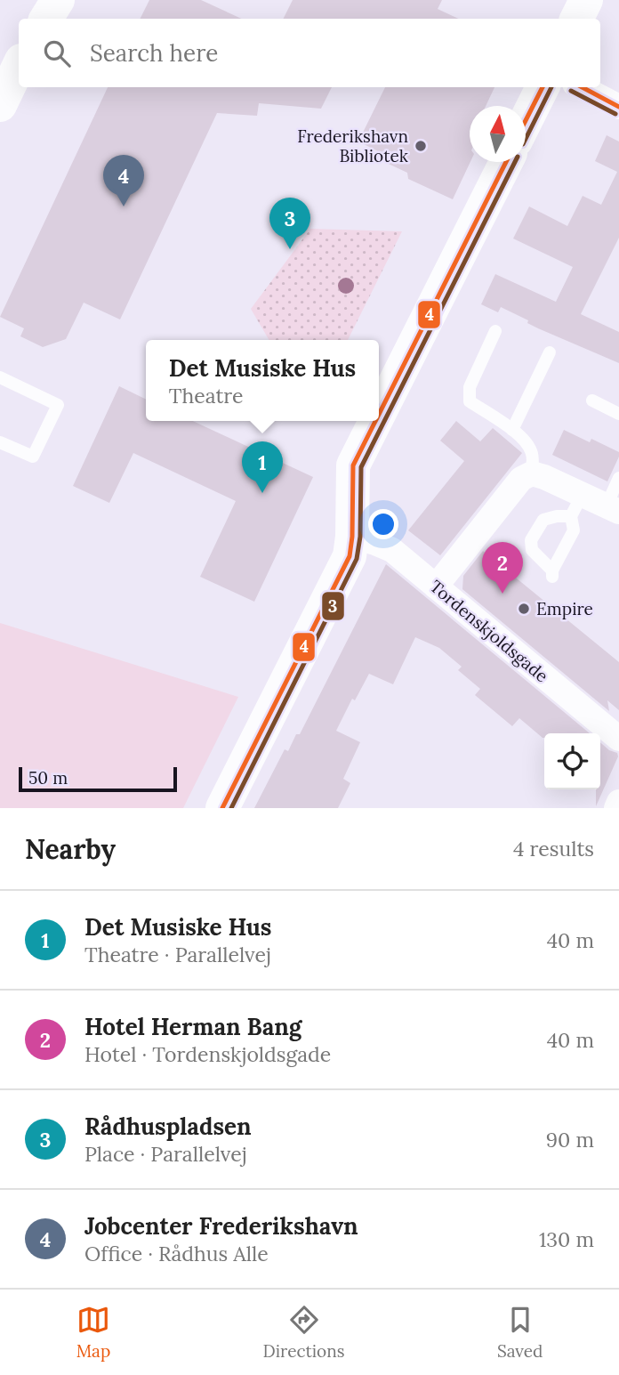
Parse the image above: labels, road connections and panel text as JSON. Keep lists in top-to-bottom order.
{
  "streets": {
    "street": ["Tordenskjoldsgade"]
  },
  "places": ["Frederikshavn Bibliotek", "Empire"],
  "lines": ["transit line 4", "transit line 3"],
  "scale_bar": "50 m",
  "north": "top",
  "page": {
    "search": "Search here",
    "pins": [
      "4",
      "3",
      "1",
      "2"
    ],
    "popup": ["Det Musiske Hus", "Theatre"],
    "scale": "50 m",
    "heading": ["Nearby", "4 results"],
    "list": [
      {
        "mark": "1",
        "name": "Det Musiske Hus",
        "note": "Theatre · Parallelvej",
        "value": "40 m"
      },
      {
        "mark": "2",
        "name": "Hotel Herman Bang",
        "note": "Hotel · Tordenskjoldsgade",
        "value": "40 m"
      },
      {
        "mark": "3",
        "name": "Rådhuspladsen",
        "note": "Place · Parallelvej",
        "value": "90 m"
      },
      {
        "mark": "4",
        "name": "Jobcenter Frederikshavn",
        "note": "Office · Rådhus Alle",
        "value": "130 m"
      }
    ],
    "nav": ["Map", "Directions", "Saved"]
  }
}
